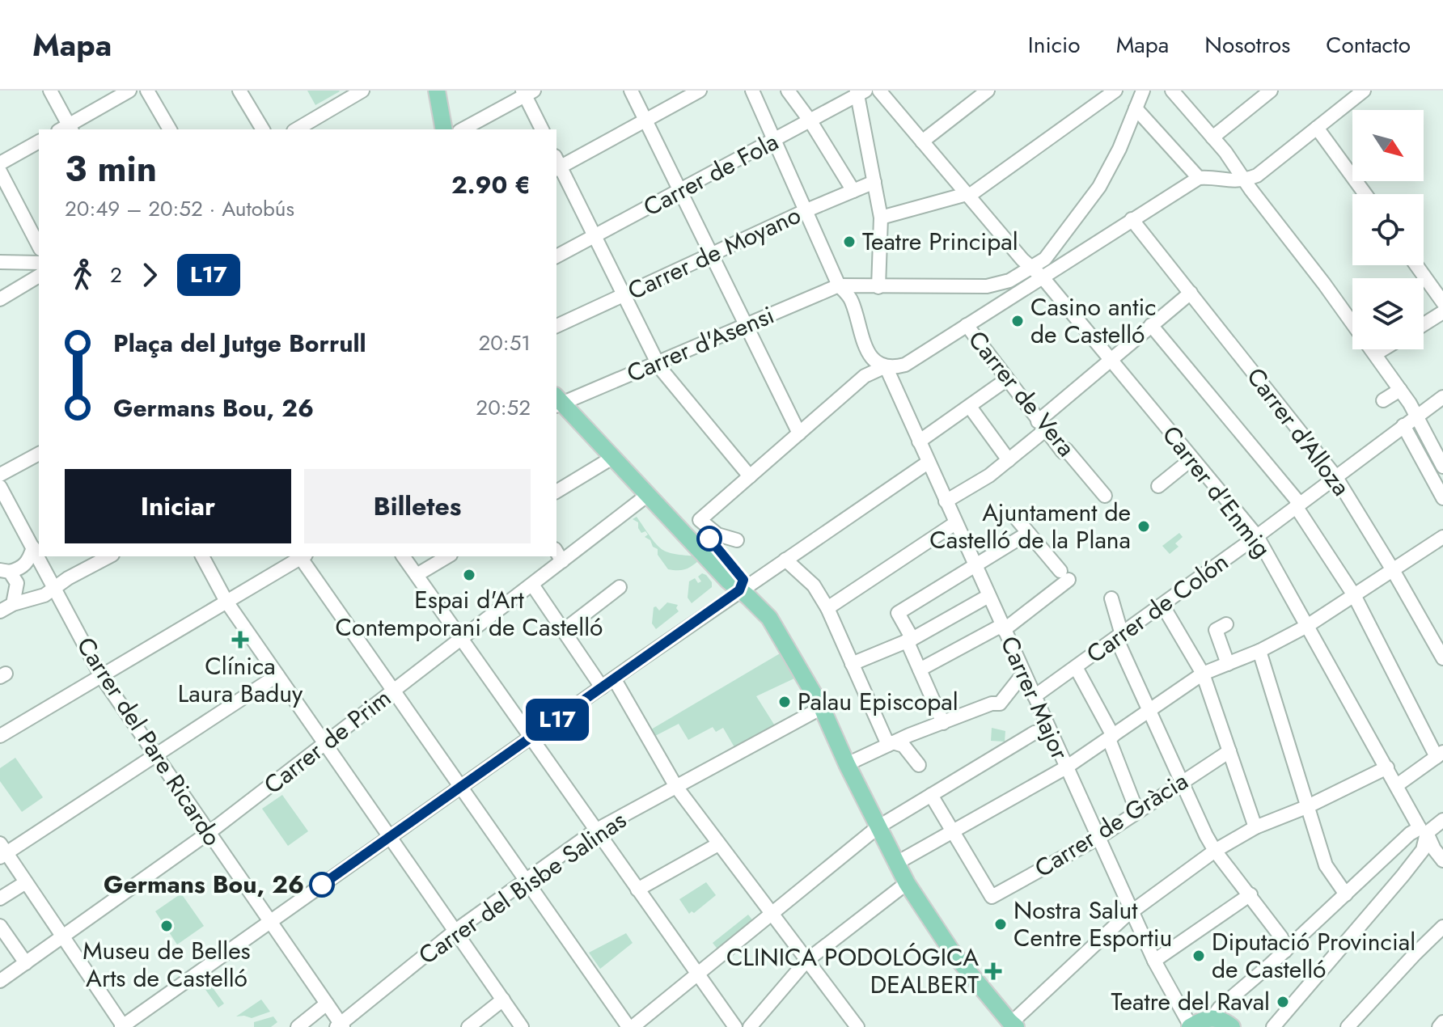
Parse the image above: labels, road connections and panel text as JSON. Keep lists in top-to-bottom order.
{
  "streets": {
    "street": [
      "Carrer de Fola",
      "Carrer de Moyano",
      "Carrer d'Asensi",
      "Carrer de Vera",
      "Carrer d'Alloza",
      "Carrer d'Enmig",
      "Carrer de Colón",
      "Carrer Major",
      "Carrer del Pare Ricardo",
      "Carrer de Prim",
      "Carrer de Gràcia",
      "Carrer del Bisbe Salinas"
    ]
  },
  "crossings": [
    ["Carrer d'Alloza", "Carrer de Colón"],
    ["Carrer d'Enmig", "Carrer de Colón"],
    ["Carrer de Colón", "Carrer Major"],
    ["Carrer Major", "Carrer de Gràcia"],
    ["Carrer del Pare Ricardo", "Carrer de Prim"],
    ["Carrer del Pare Ricardo", "Carrer del Bisbe Salinas"]
  ],
  "places": {
    "other": [
      "Teatre Principal",
      "Casino antic de Castelló",
      "Ajuntament de Castelló de la Plana",
      "Espai d'Art Contemporani de Castelló",
      "Palau Episcopal",
      "Germans Bou, 26",
      "Nostra Salut Centre Esportiu",
      "Museu de Belles Arts de Castelló",
      "Diputació Provincial de Castelló",
      "Teatre del Raval"
    ],
    "health": ["Clínica Laura Baduy", "CLINICA PODOLÓGICA DEALBERT"]
  },
  "lines": ["bus line L17"],
  "north": "bottom right",
  "page": {
    "header": "Mapa",
    "nav": [
      "Inicio",
      "Mapa",
      "Nosotros",
      "Contacto"
    ],
    "on_map": "L17",
    "heading": ["3 min", "20:49 – 20:52 · Autobús", "2.90 €"],
    "legs": ["2", "L17"],
    "list": [
      {
        "name": "Plaça del Jutge Borrull",
        "value": "20:51"
      },
      {
        "name": "Germans Bou, 26",
        "value": "20:52"
      }
    ],
    "buttons": ["Iniciar", "Billetes"]
  }
}
